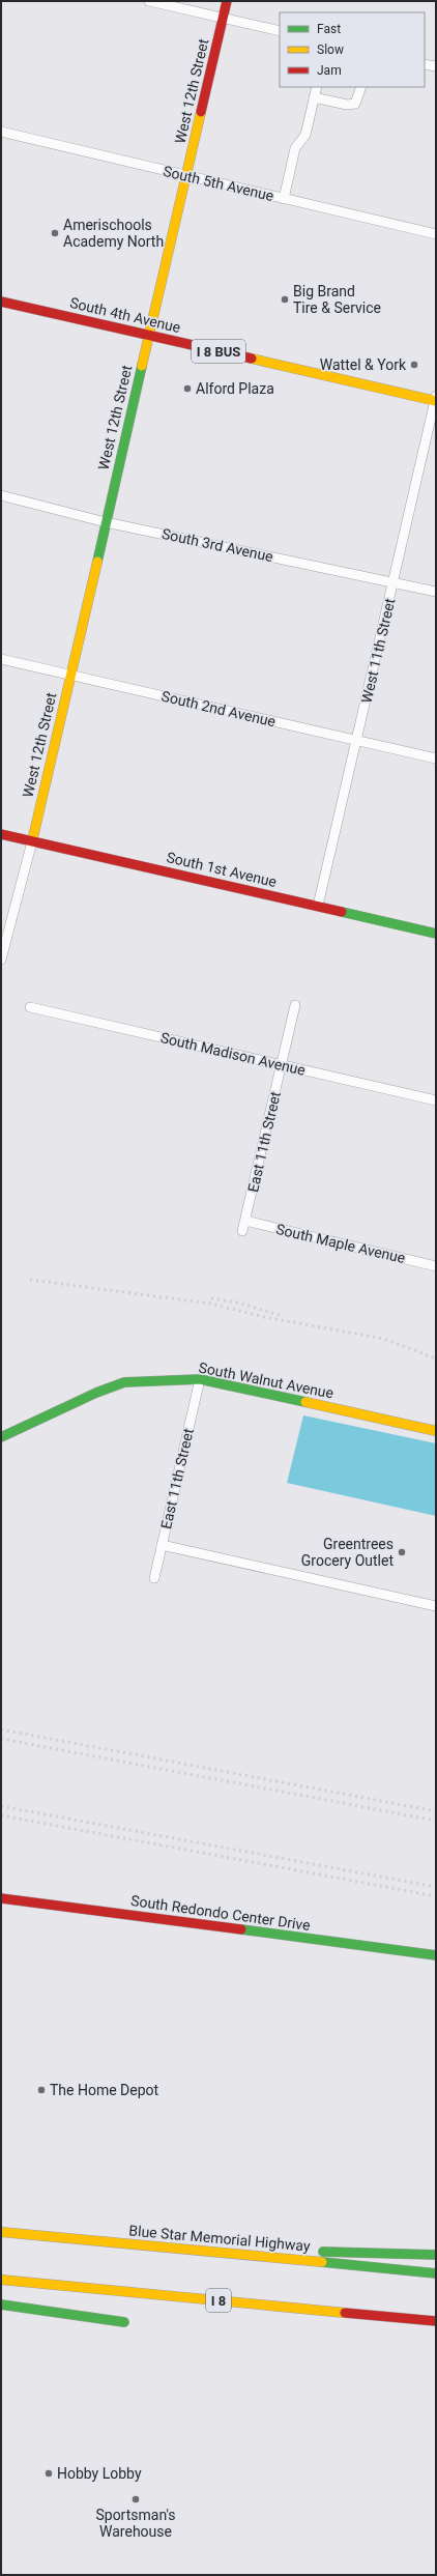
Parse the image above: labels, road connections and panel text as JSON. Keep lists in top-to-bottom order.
{
  "streets": {
    "main road": [
      "West 12th Street",
      "South 4th Avenue",
      "I 8 BUS",
      "South 1st Avenue",
      "South Walnut Avenue",
      "South Redondo Center Drive",
      "Blue Star Memorial Highway",
      "I 8"
    ],
    "street": [
      "South 5th Avenue",
      "South 3rd Avenue",
      "West 11th Street",
      "South 2nd Avenue",
      "South Madison Avenue",
      "East 11th Street",
      "South Maple Avenue"
    ]
  },
  "crossings": [
    ["West 12th Street", "South 5th Avenue"],
    ["West 12th Street", "South 4th Avenue"],
    ["West 12th Street", "South 3rd Avenue"],
    ["West 12th Street", "South 2nd Avenue"],
    ["West 12th Street", "South 1st Avenue"],
    ["South 4th Avenue", "West 11th Street"],
    ["South 3rd Avenue", "West 11th Street"],
    ["West 11th Street", "South 2nd Avenue"],
    ["West 11th Street", "South 1st Avenue"],
    ["South Madison Avenue", "East 11th Street"],
    ["East 11th Street", "South Maple Avenue"],
    ["East 11th Street", "South Walnut Avenue"]
  ],
  "places": [
    "Amerischools Academy North",
    "Big Brand Tire & Service",
    "Wattel & York",
    "Alford Plaza",
    "Greentrees Grocery Outlet",
    "The Home Depot",
    "Hobby Lobby",
    "Sportsman's Warehouse"
  ],
  "legend": ["Fast", "Slow", "Jam"]
}
